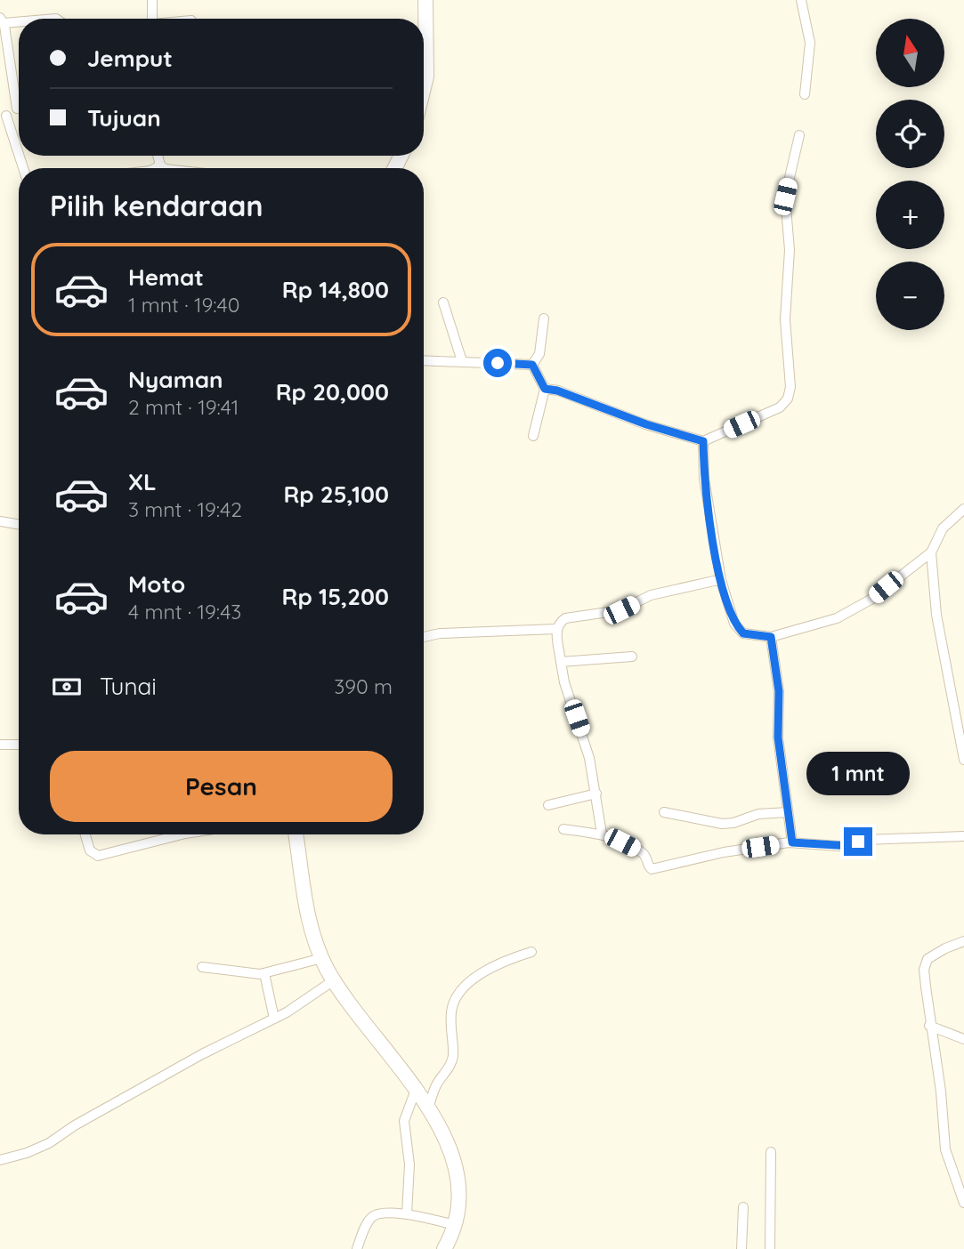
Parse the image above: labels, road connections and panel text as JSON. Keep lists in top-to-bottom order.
{
  "north": "top",
  "page": {
    "map_buttons": ["+", "−"],
    "banner": ["Jemput", "Tujuan"],
    "heading": "Pilih kendaraan",
    "list": [
      {
        "name": "Hemat",
        "note": "1 mnt · 19:40",
        "value": "Rp 14,800"
      },
      {
        "name": "Nyaman",
        "note": "2 mnt · 19:41",
        "value": "Rp 20,000"
      },
      {
        "name": "XL",
        "note": "3 mnt · 19:42",
        "value": "Rp 25,100"
      },
      {
        "name": "Moto",
        "note": "4 mnt · 19:43",
        "value": "Rp 15,200"
      }
    ],
    "pay": ["Tunai", "390 m"],
    "buttons": "Pesan",
    "bubble": "1 mnt"
  }
}
